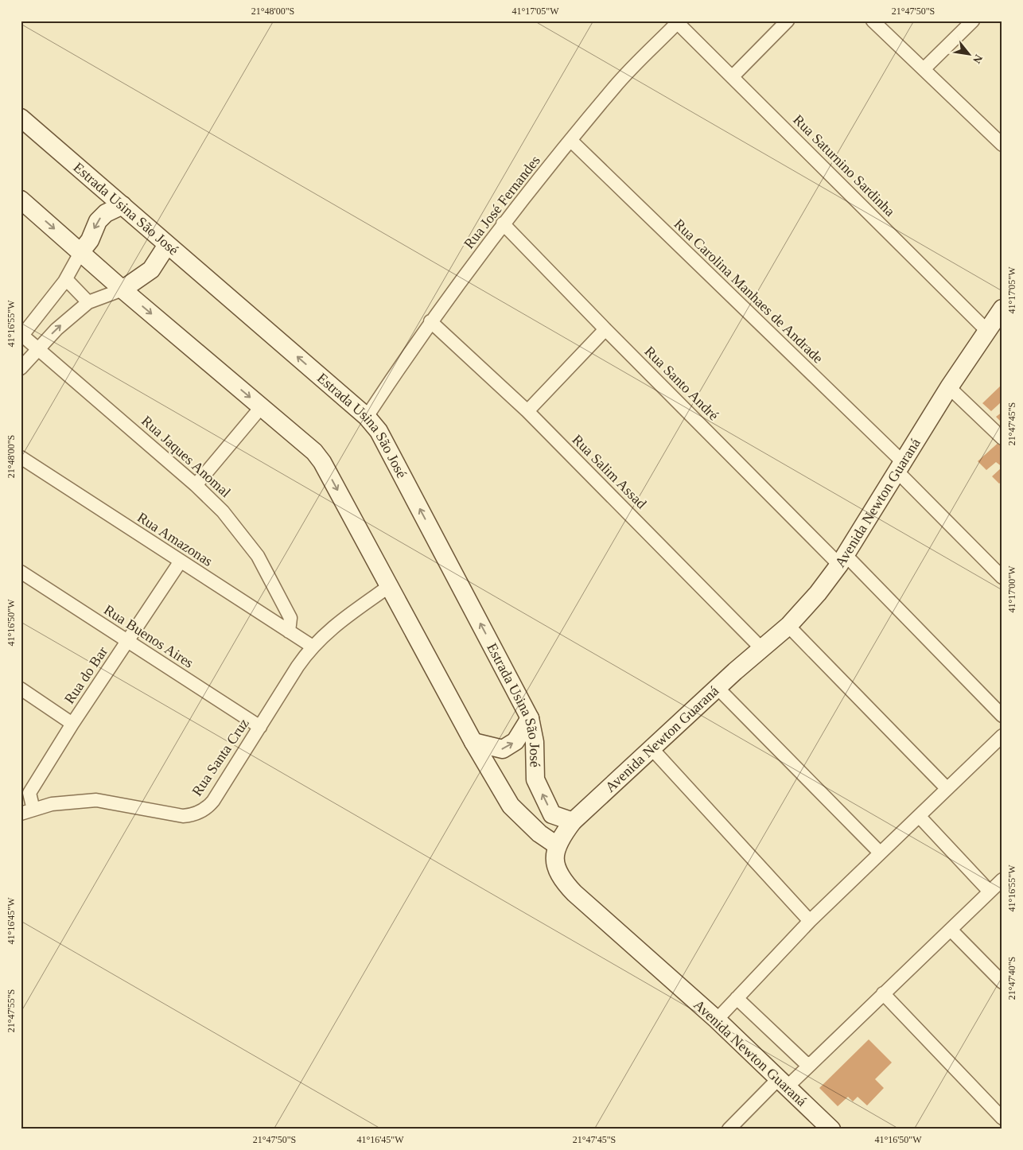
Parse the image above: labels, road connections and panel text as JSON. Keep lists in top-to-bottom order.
{
  "streets": {
    "main road": ["Estrada Usina São José", "Avenida Newton Guaraná"],
    "street": [
      "Rua Saturnino Sardinha",
      "Rua José Fernandes",
      "Rua Carolina Manhaes de Andrade",
      "Rua Santo André",
      "Rua Jaques Anomal",
      "Rua Salim Assad",
      "Rua Amazonas",
      "Rua Buenos Aires",
      "Rua do Bar",
      "Rua Santa Cruz"
    ]
  },
  "crossings": [
    ["Rua Saturnino Sardinha", "Rua José Fernandes"],
    ["Rua Saturnino Sardinha", "Avenida Newton Guaraná"],
    ["Rua José Fernandes", "Estrada Usina São José"],
    ["Rua José Fernandes", "Rua Carolina Manhaes de Andrade"],
    ["Rua José Fernandes", "Rua Santo André"],
    ["Rua José Fernandes", "Rua Salim Assad"],
    ["Estrada Usina São José", "Avenida Newton Guaraná"],
    ["Rua Carolina Manhaes de Andrade", "Avenida Newton Guaraná"],
    ["Rua Santo André", "Avenida Newton Guaraná"],
    ["Rua Jaques Anomal", "Rua Amazonas"],
    ["Rua Salim Assad", "Avenida Newton Guaraná"],
    ["Rua Amazonas", "Rua do Bar"],
    ["Rua Amazonas", "Rua Santa Cruz"],
    ["Rua Buenos Aires", "Rua do Bar"],
    ["Rua Buenos Aires", "Rua Santa Cruz"],
    ["Rua do Bar", "Rua Santa Cruz"]
  ],
  "north": "bottom right",
  "coordinates": [
    "21°48'00\"S",
    "41°17'05\"W",
    "21°47'50\"S",
    "41°16'55\"W",
    "21°47'45\"S",
    "41°17'00\"W",
    "41°16'50\"W",
    "41°16'45\"W",
    "21°47'40\"S",
    "21°47'55\"S"
  ]
}
